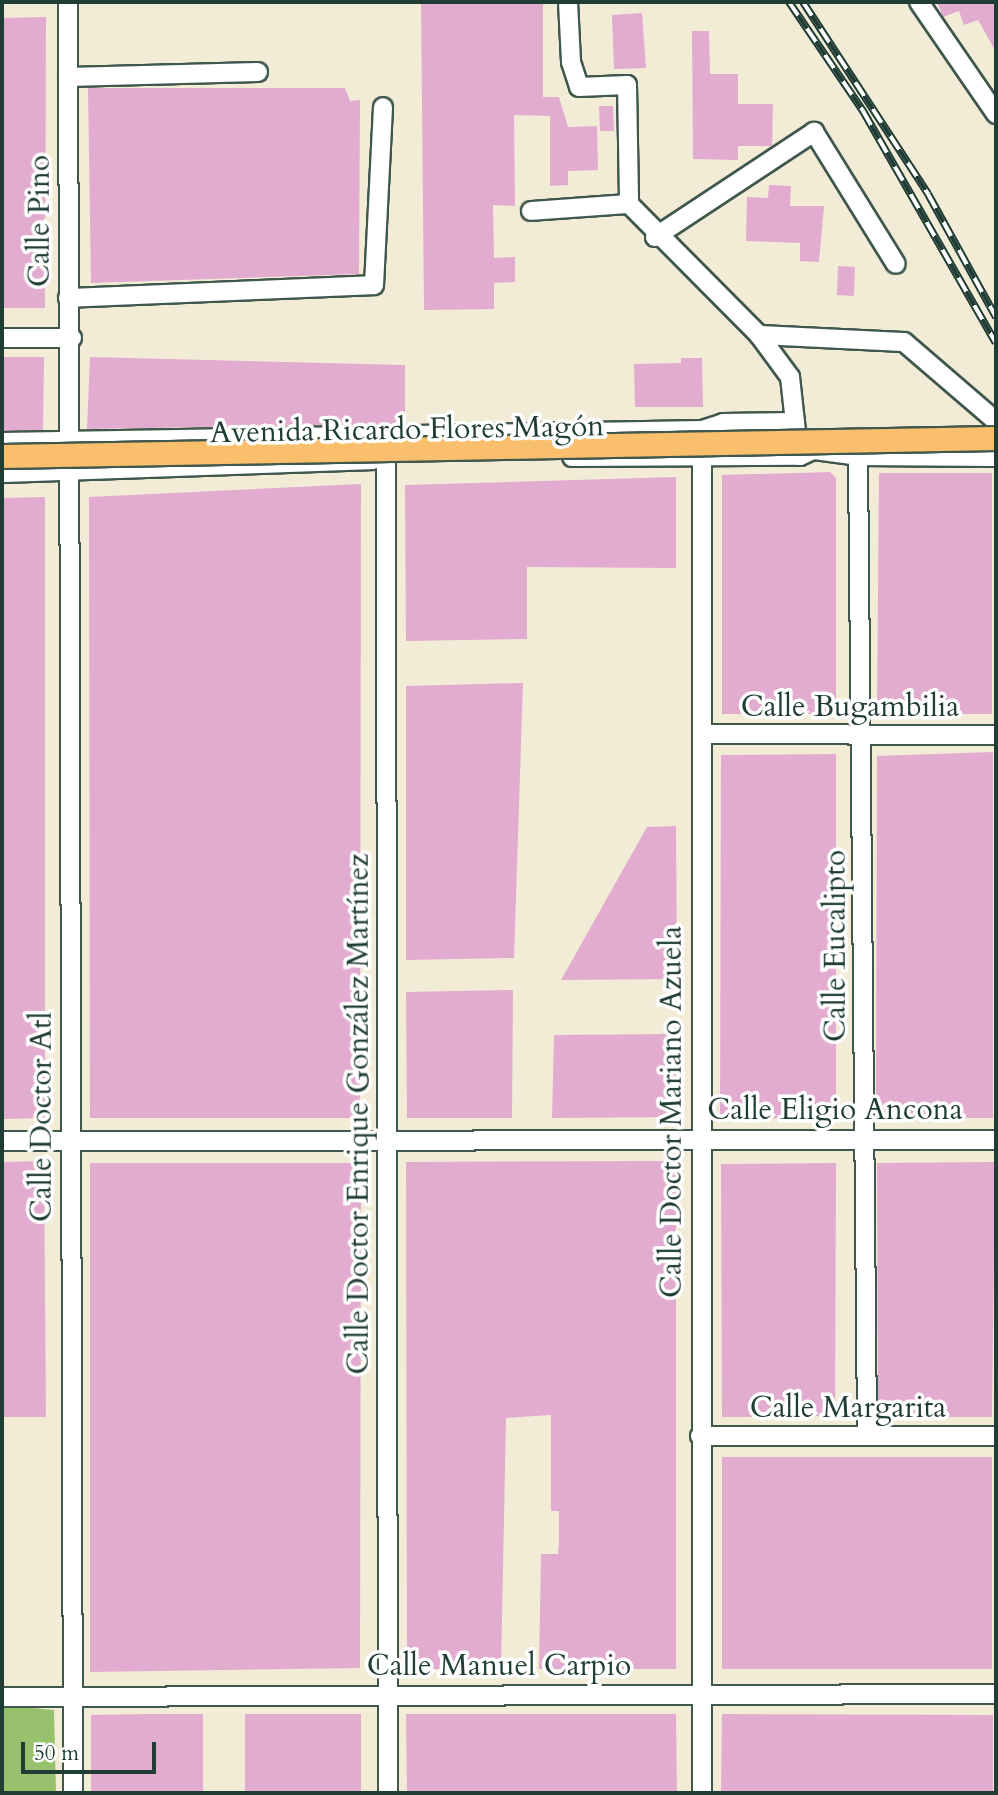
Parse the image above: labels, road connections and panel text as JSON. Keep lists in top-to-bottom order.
{
  "streets": {
    "main road": ["Avenida Ricardo Flores Magón"],
    "street": [
      "Calle Pino",
      "Calle Bugambilia",
      "Calle Eucalipto",
      "Calle Eligio Ancona",
      "Calle Doctor Mariano Azuela",
      "Calle Doctor Enrique González Martínez",
      "Calle Doctor Atl",
      "Calle Margarita",
      "Calle Manuel Carpio"
    ]
  },
  "crossings": [
    ["Calle Pino", "Avenida Ricardo Flores Magón"],
    ["Calle Pino", "Calle Doctor Atl"],
    ["Avenida Ricardo Flores Magón", "Calle Eucalipto"],
    ["Avenida Ricardo Flores Magón", "Calle Doctor Mariano Azuela"],
    ["Avenida Ricardo Flores Magón", "Calle Doctor Enrique González Martínez"],
    ["Avenida Ricardo Flores Magón", "Calle Doctor Atl"],
    ["Calle Bugambilia", "Calle Eucalipto"],
    ["Calle Bugambilia", "Calle Doctor Mariano Azuela"],
    ["Calle Eucalipto", "Calle Eligio Ancona"],
    ["Calle Eucalipto", "Calle Margarita"],
    ["Calle Eligio Ancona", "Calle Doctor Mariano Azuela"],
    ["Calle Eligio Ancona", "Calle Doctor Enrique González Martínez"],
    ["Calle Eligio Ancona", "Calle Doctor Atl"],
    ["Calle Doctor Mariano Azuela", "Calle Margarita"],
    ["Calle Doctor Mariano Azuela", "Calle Manuel Carpio"],
    ["Calle Doctor Enrique González Martínez", "Calle Manuel Carpio"],
    ["Calle Doctor Atl", "Calle Manuel Carpio"]
  ],
  "scale_bar": "50 m"
}
